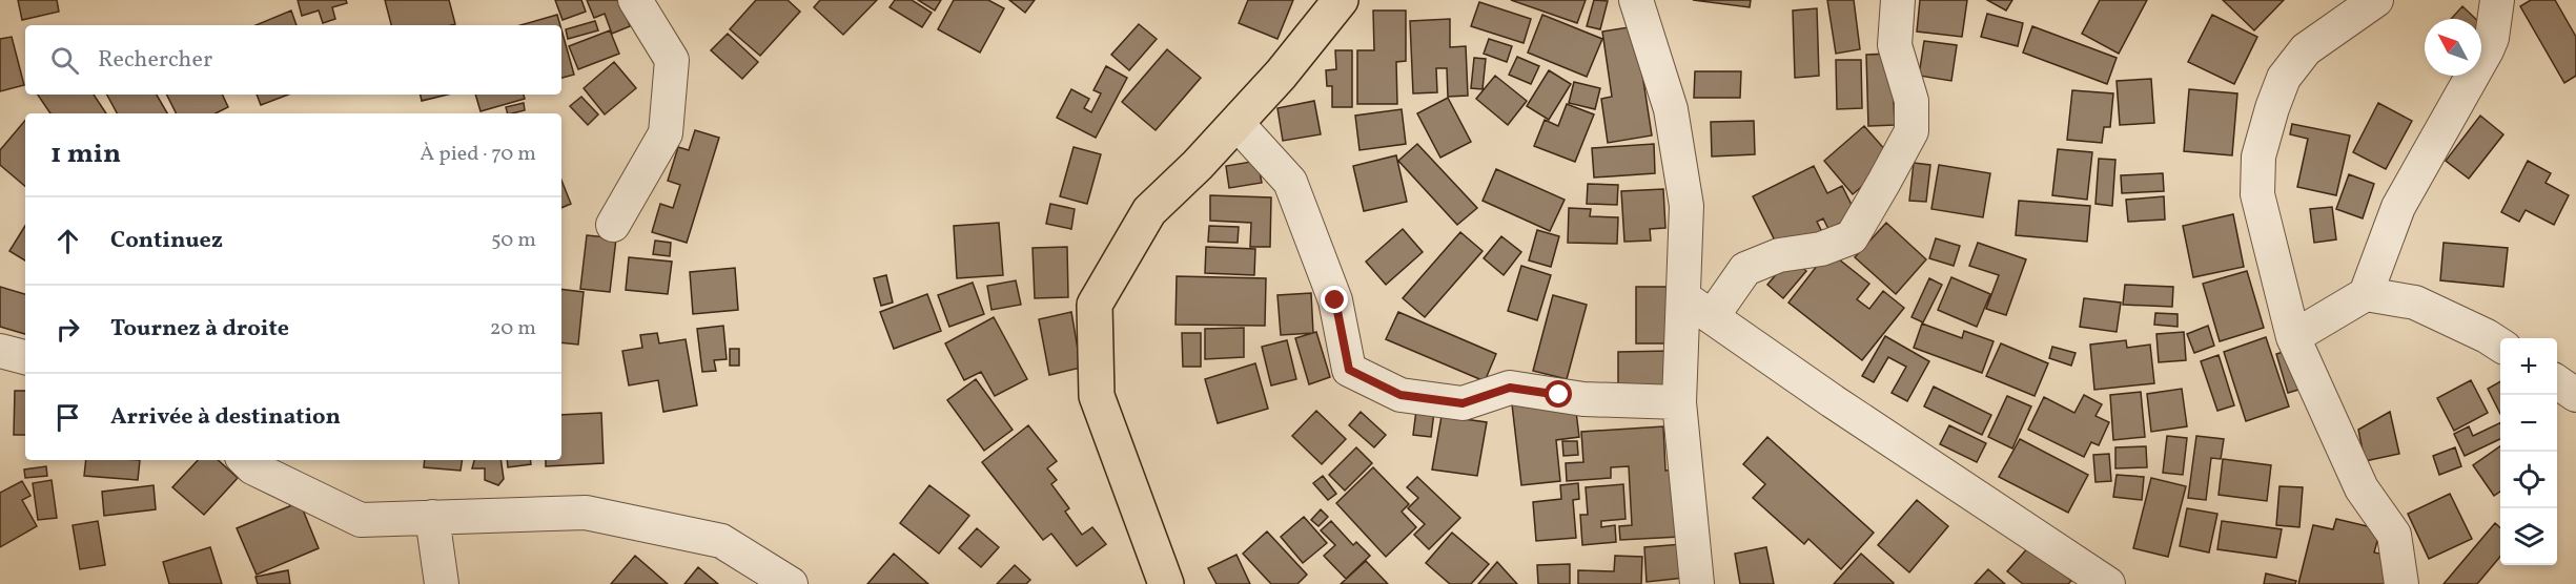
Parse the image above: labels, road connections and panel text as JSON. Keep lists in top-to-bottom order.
{
  "north": "top left",
  "page": {
    "search": "Rechercher",
    "heading": ["1 min", "À pied · 70 m"],
    "list": [
      ["Continuez", "50 m"],
      ["Tournez à droite", "20 m"],
      "Arrivée à destination"
    ],
    "map_buttons": ["+", "−"]
  }
}
